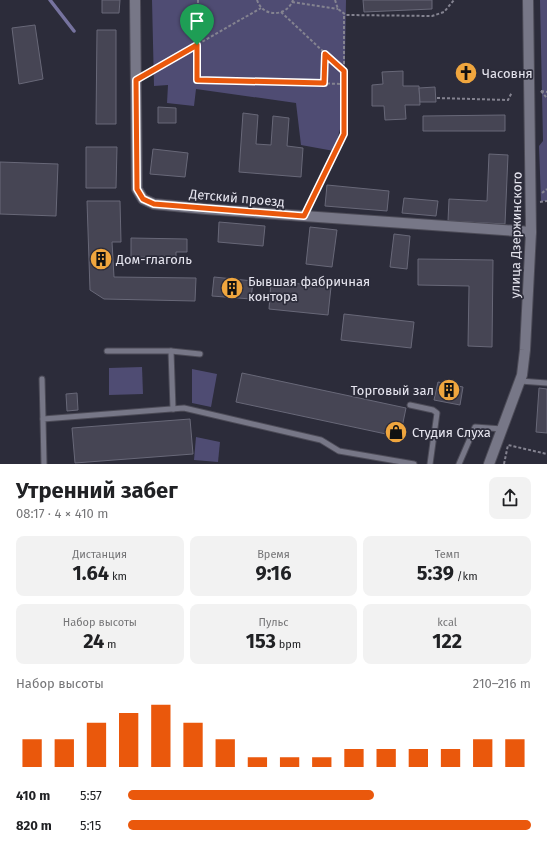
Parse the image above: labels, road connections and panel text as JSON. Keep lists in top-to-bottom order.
{
  "streets": {
    "street": ["Детский проезд", "улица Дзержинского"]
  },
  "crossings": [
    ["Детский проезд", "улица Дзержинского"]
  ],
  "places": {
    "church": ["Часовня"],
    "building": ["Дом-глаголь", "Бывшая фабричная контора", "Торговый зал"],
    "shop": ["Студия Слуха"]
  },
  "page": {
    "heading": ["Утренний забег", "08:17 · 4 × 410 m"],
    "stats": [
      ["Дистанция", "1.64 km"],
      ["Время", "9:16"],
      ["Темп", "5:39 /km"],
      ["Набор высоты", "24 m"],
      ["Пульс", "153 bpm"],
      ["kcal", "122"]
    ],
    "chart": ["Набор высоты", "210–216 m"],
    "list": [
      {
        "name": "410 m",
        "note": "5:57"
      },
      {
        "name": "820 m",
        "note": "5:15"
      }
    ]
  }
}
